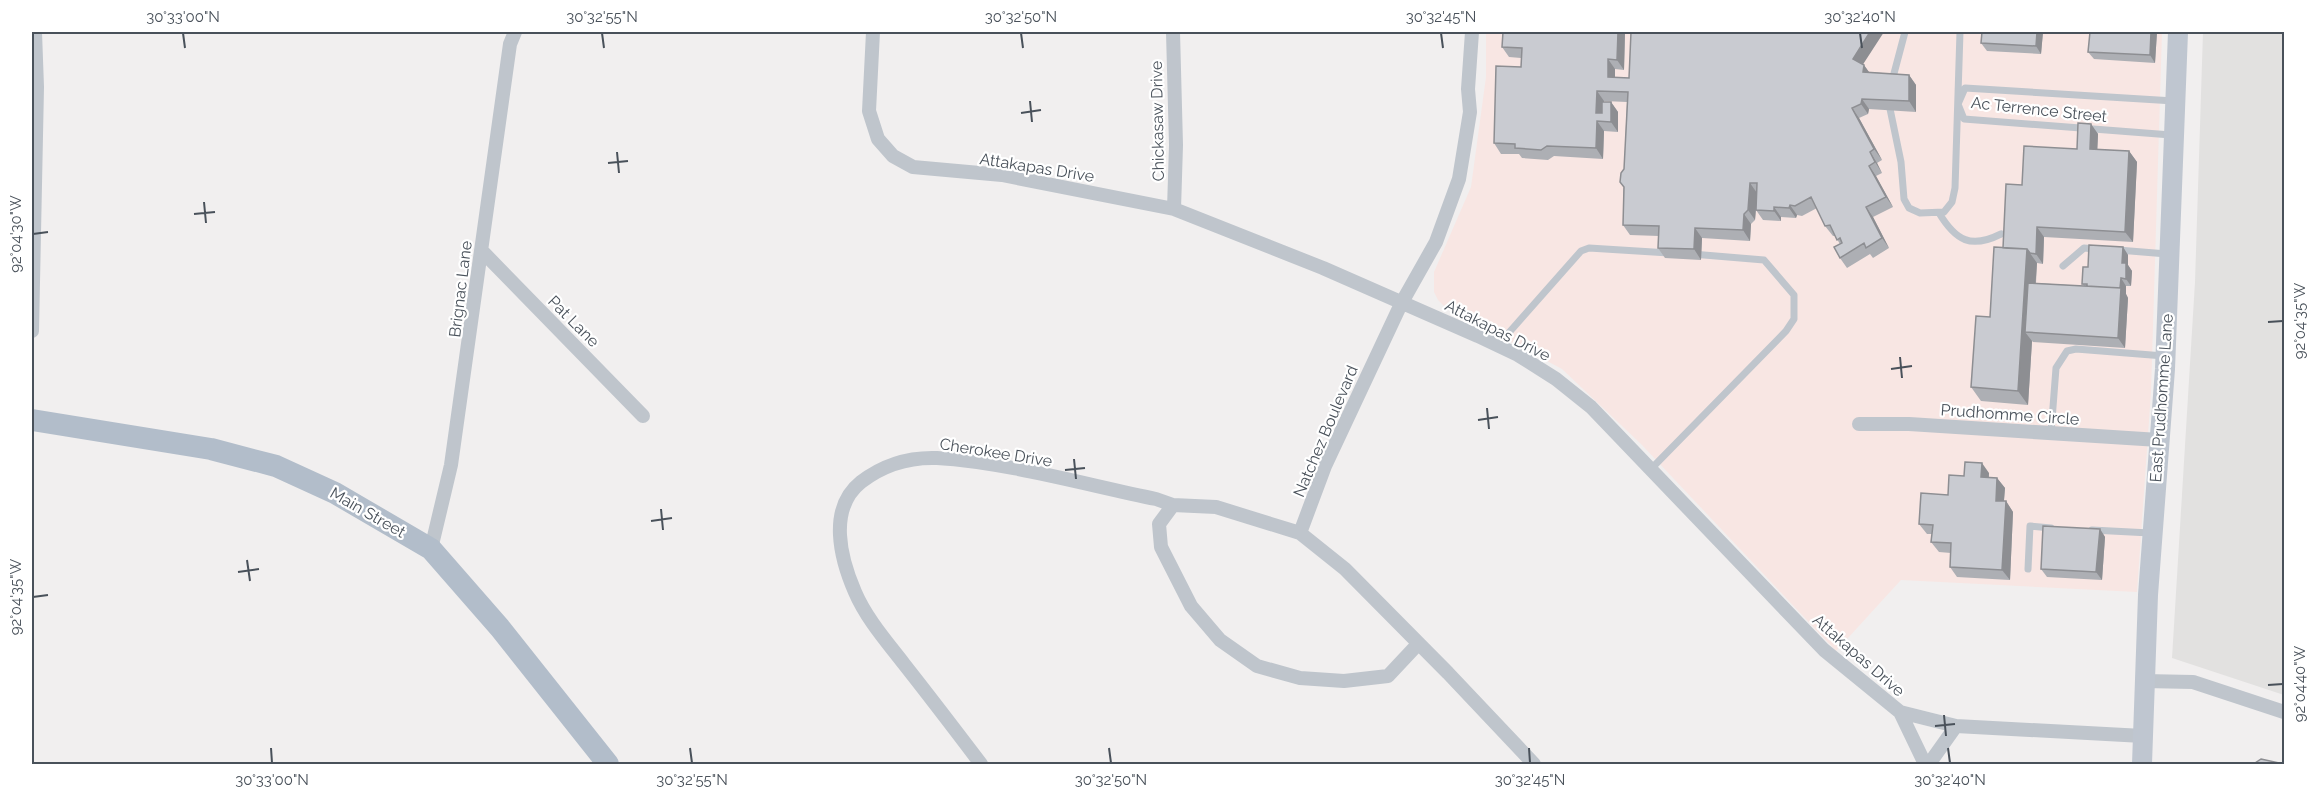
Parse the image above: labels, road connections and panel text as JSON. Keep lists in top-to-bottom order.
{
  "streets": {
    "main road": ["Main Street"],
    "street": [
      "Chickasaw Drive",
      "Attakapas Drive",
      "Brignac Lane",
      "Pat Lane",
      "East Prudhomme Lane",
      "Prudhomme Circle",
      "Natchez Boulevard",
      "Cherokee Drive"
    ],
    "lane": ["Ac Terrence Street"]
  },
  "crossings": [
    ["Ac Terrence Street", "East Prudhomme Lane"],
    ["Chickasaw Drive", "Attakapas Drive"],
    ["Attakapas Drive", "East Prudhomme Lane"],
    ["Attakapas Drive", "Natchez Boulevard"],
    ["Brignac Lane", "Pat Lane"],
    ["Brignac Lane", "Main Street"],
    ["East Prudhomme Lane", "Prudhomme Circle"],
    ["Natchez Boulevard", "Cherokee Drive"]
  ],
  "coordinates": [
    "30°33'00\"N",
    "30°32'55\"N",
    "30°32'50\"N",
    "30°32'45\"N",
    "30°32'40\"N",
    "92°04'30\"W",
    "92°04'35\"W",
    "92°04'40\"W"
  ]
}
